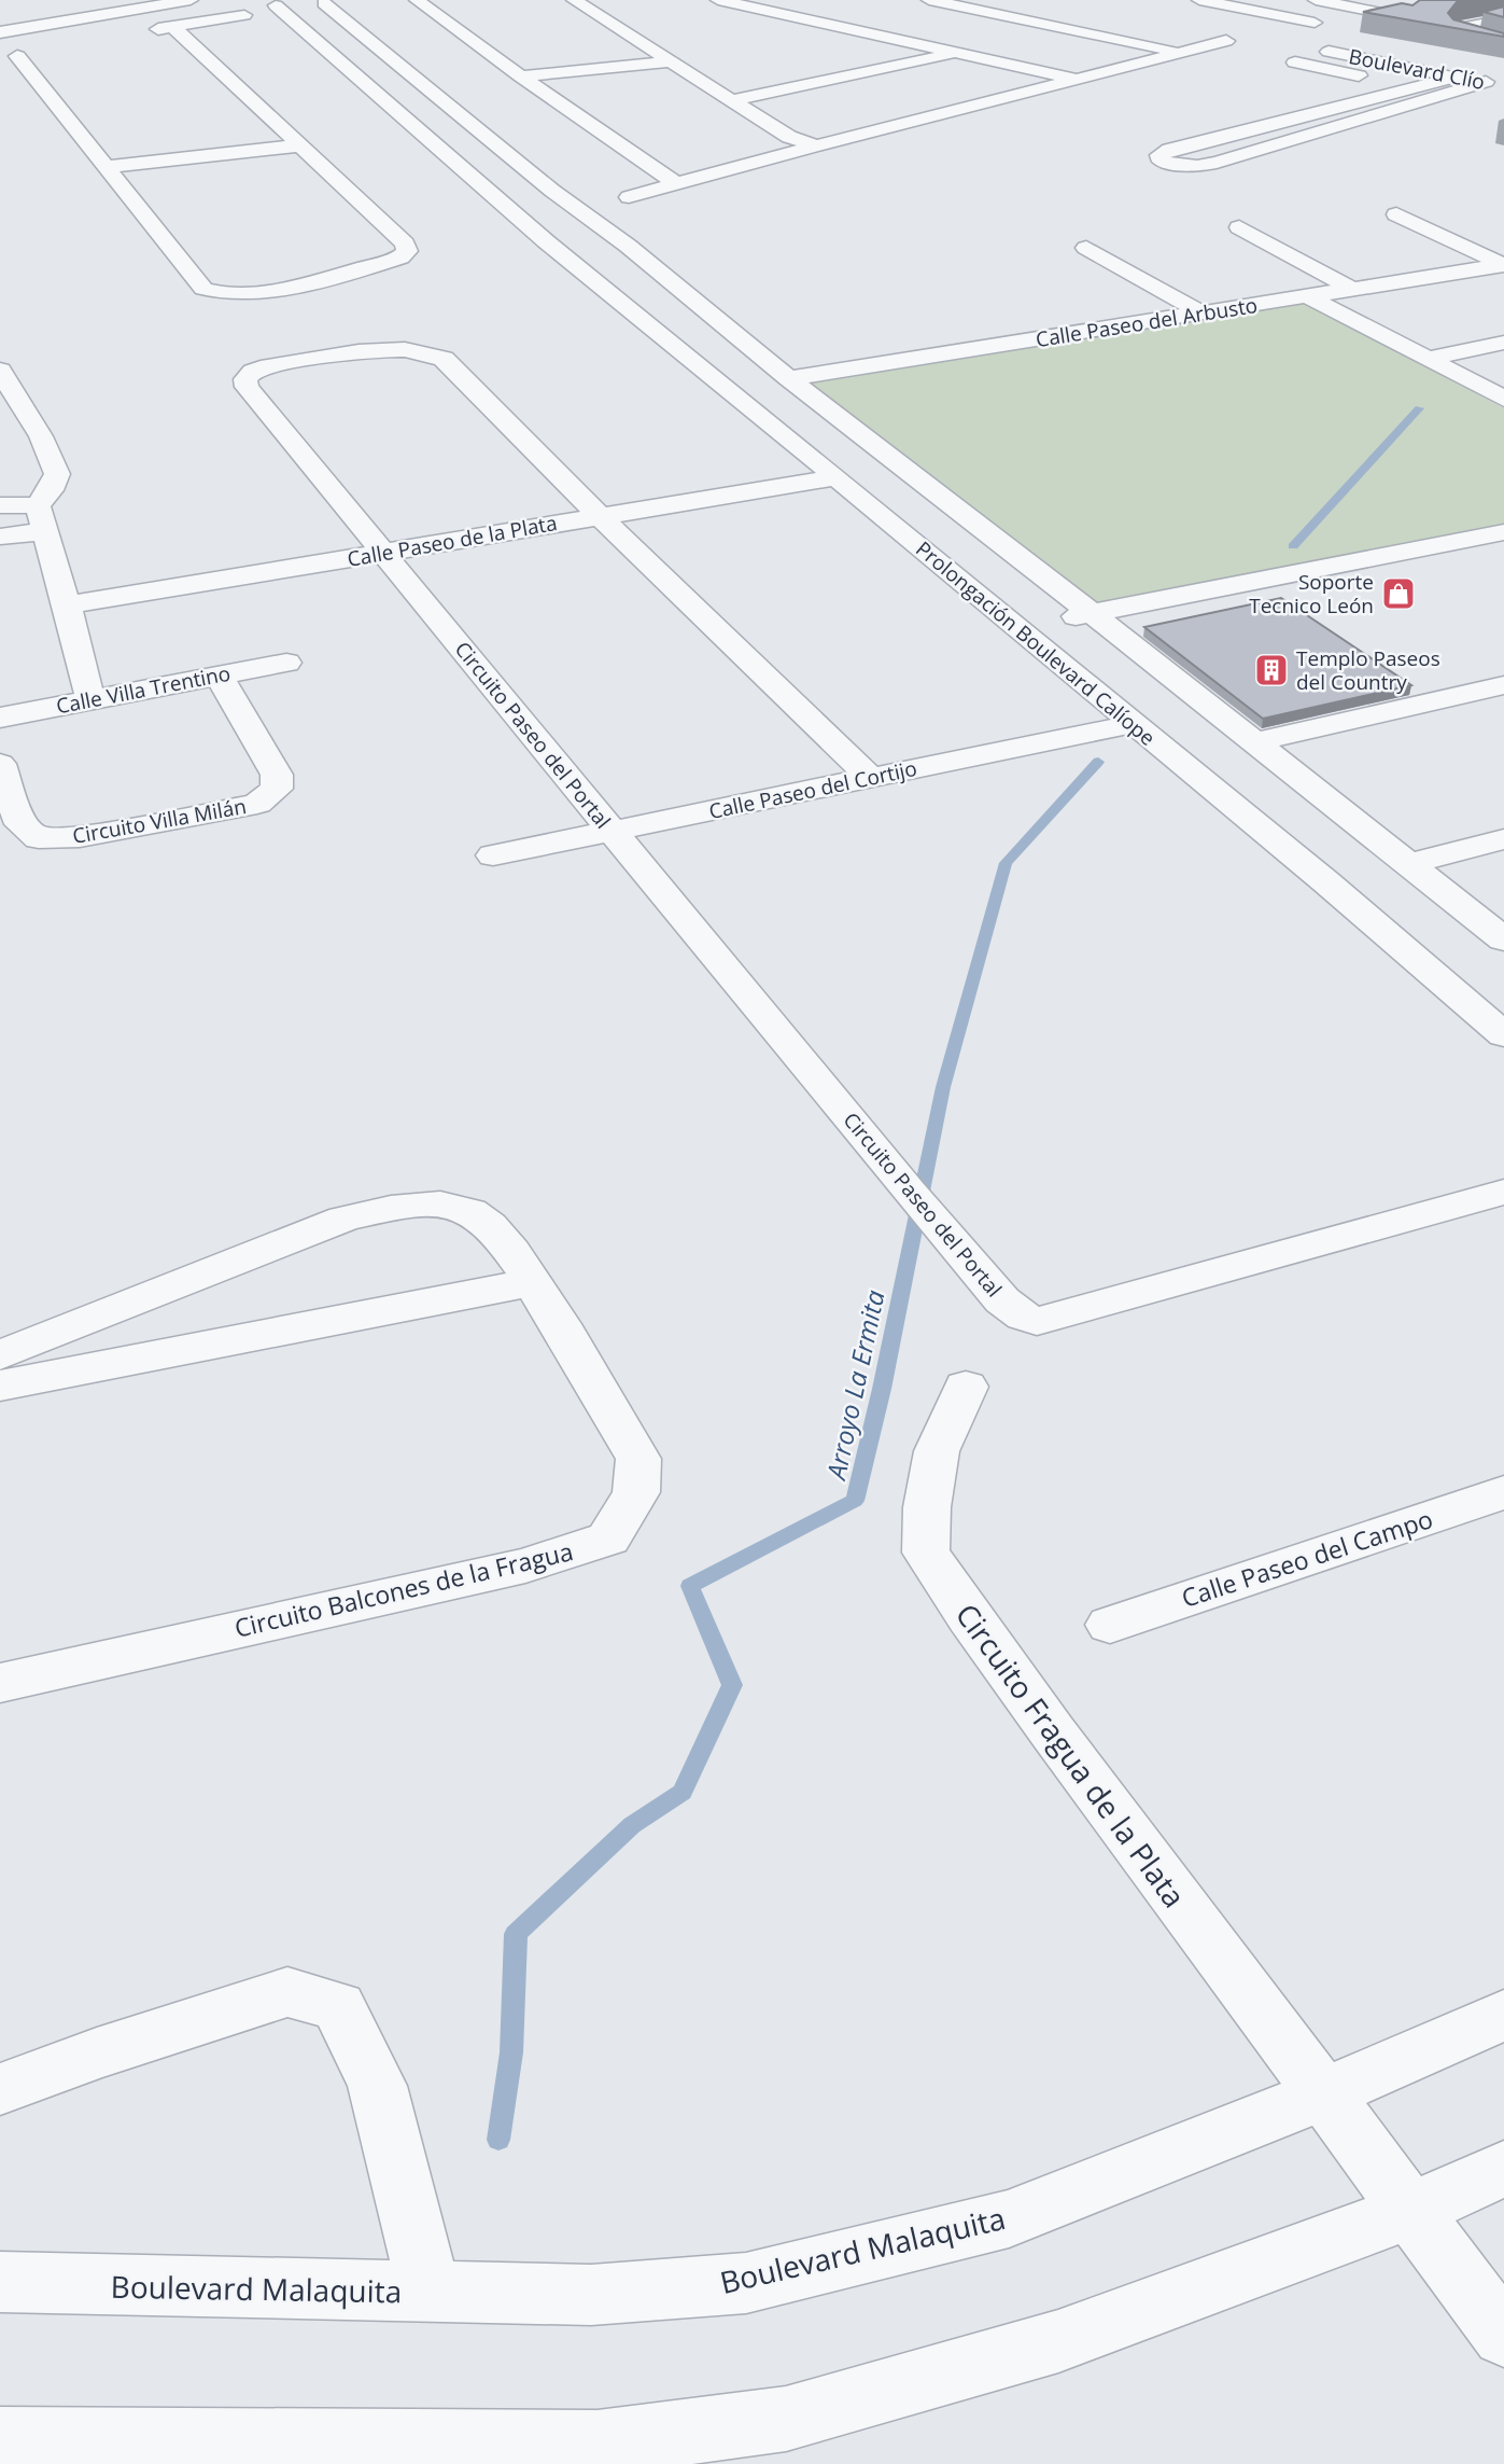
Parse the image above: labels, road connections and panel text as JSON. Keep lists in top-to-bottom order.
{
  "streets": {
    "street": [
      "Boulevard Clío",
      "Calle Paseo del Arbusto",
      "Calle Paseo de la Plata",
      "Prolongación Boulevard Calíope",
      "Calle Villa Trentino",
      "Circuito Paseo del Portal",
      "Calle Paseo del Cortijo",
      "Circuito Villa Milán",
      "Calle Paseo del Campo",
      "Circuito Balcones de la Fragua",
      "Circuito Fragua de la Plata",
      "Boulevard Malaquita"
    ]
  },
  "crossings": [
    ["Calle Paseo del Arbusto", "Prolongación Boulevard Calíope"],
    ["Calle Paseo de la Plata", "Prolongación Boulevard Calíope"],
    ["Calle Paseo de la Plata", "Circuito Paseo del Portal"],
    ["Prolongación Boulevard Calíope", "Calle Paseo del Cortijo"],
    ["Calle Villa Trentino", "Circuito Villa Milán"],
    ["Circuito Paseo del Portal", "Calle Paseo del Cortijo"],
    ["Circuito Fragua de la Plata", "Boulevard Malaquita"]
  ],
  "water": ["Arroyo La Ermita"],
  "places": {
    "shop": ["Soporte Tecnico León"],
    "building": ["Templo Paseos del Country"]
  }
}
